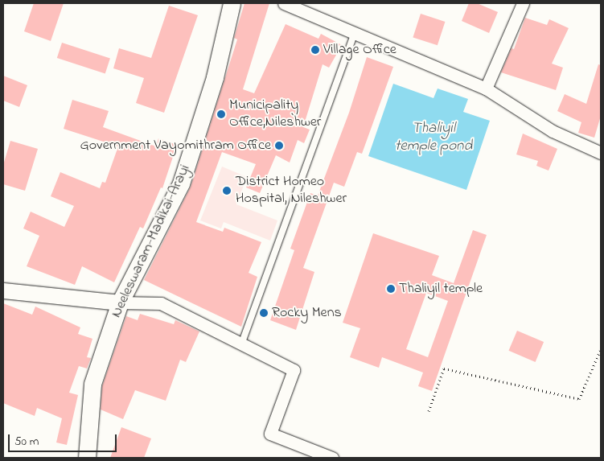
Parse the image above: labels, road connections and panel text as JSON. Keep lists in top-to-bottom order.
{
  "streets": {
    "main road": ["Neeleswaram-Madikai-Arayi"]
  },
  "water": ["Thaliyil temple pond"],
  "places": [
    "Village Office",
    "Municipality Office,Nileshwer",
    "Government Vayomithram Office",
    "District Homeo Hospital, Nileshwer",
    "Thaliyil temple",
    "Rocky Mens"
  ],
  "scale_bar": "50 m"
}
